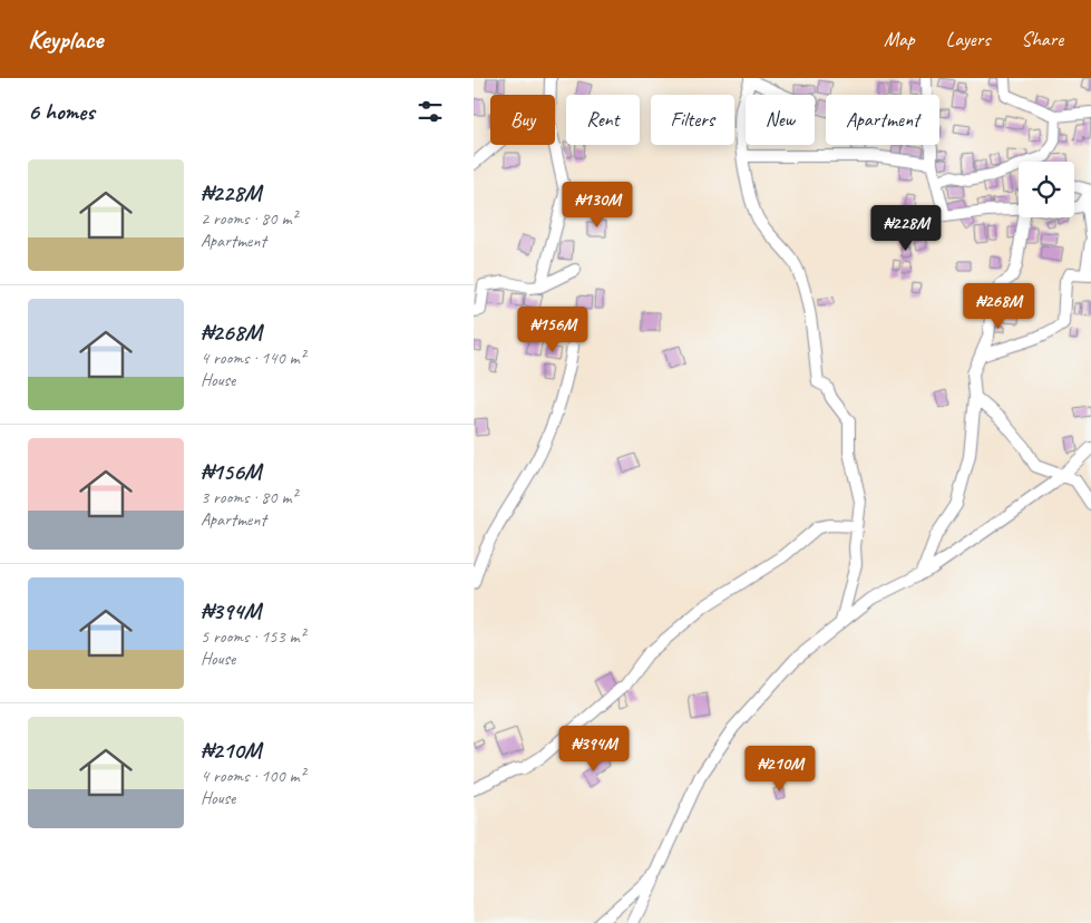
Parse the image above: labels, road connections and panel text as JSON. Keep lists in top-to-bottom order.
{
  "page": {
    "header": "Keyplace",
    "nav": ["Map", "Layers", "Share"],
    "heading": "6 homes",
    "chip": [
      "Buy",
      "Rent",
      "Filters",
      "New",
      "Apartment"
    ],
    "list": [
      {
        "name": "₦228M",
        "note": "2 rooms · 80 m² · Apartment"
      },
      {
        "name": "₦268M",
        "note": "4 rooms · 140 m² · House"
      },
      {
        "name": "₦156M",
        "note": "3 rooms · 80 m² · Apartment"
      },
      {
        "name": "₦394M",
        "note": "5 rooms · 153 m² · House"
      },
      {
        "name": "₦210M",
        "note": "4 rooms · 100 m² · House"
      }
    ],
    "price": [
      "₦130M",
      "₦228M",
      "₦268M",
      "₦156M",
      "₦394M",
      "₦210M"
    ]
  }
}
